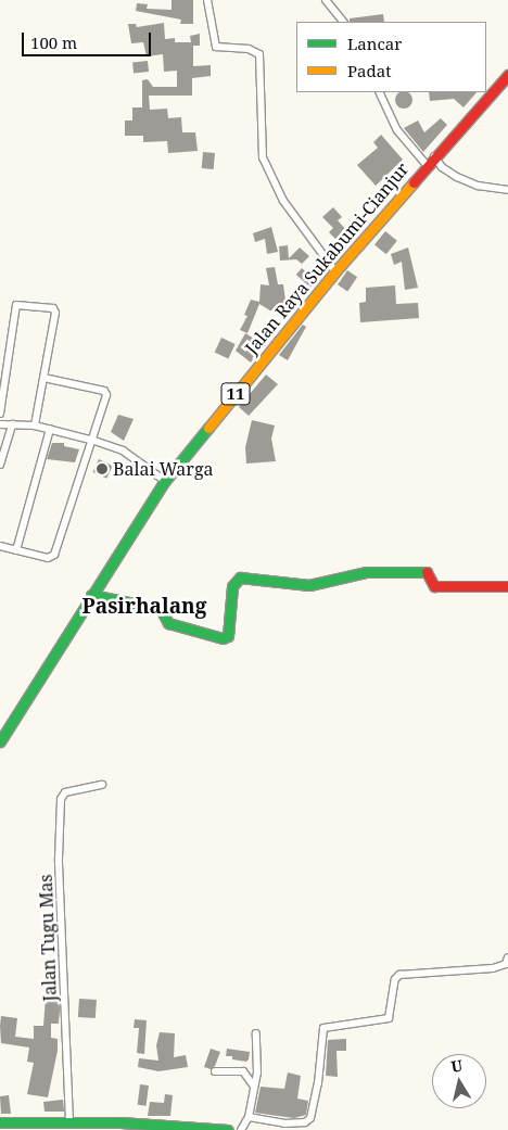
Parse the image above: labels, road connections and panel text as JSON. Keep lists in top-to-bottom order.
{
  "streets": {
    "main road": ["Jalan Raya Sukabumi-Cianjur", "11"],
    "street": ["Jalan Tugu Mas"]
  },
  "districts": ["Pasirhalang"],
  "places": ["Balai Warga"],
  "legend": ["Lancar", "Padat"],
  "scale_bar": "100 m",
  "north": "top"
}
